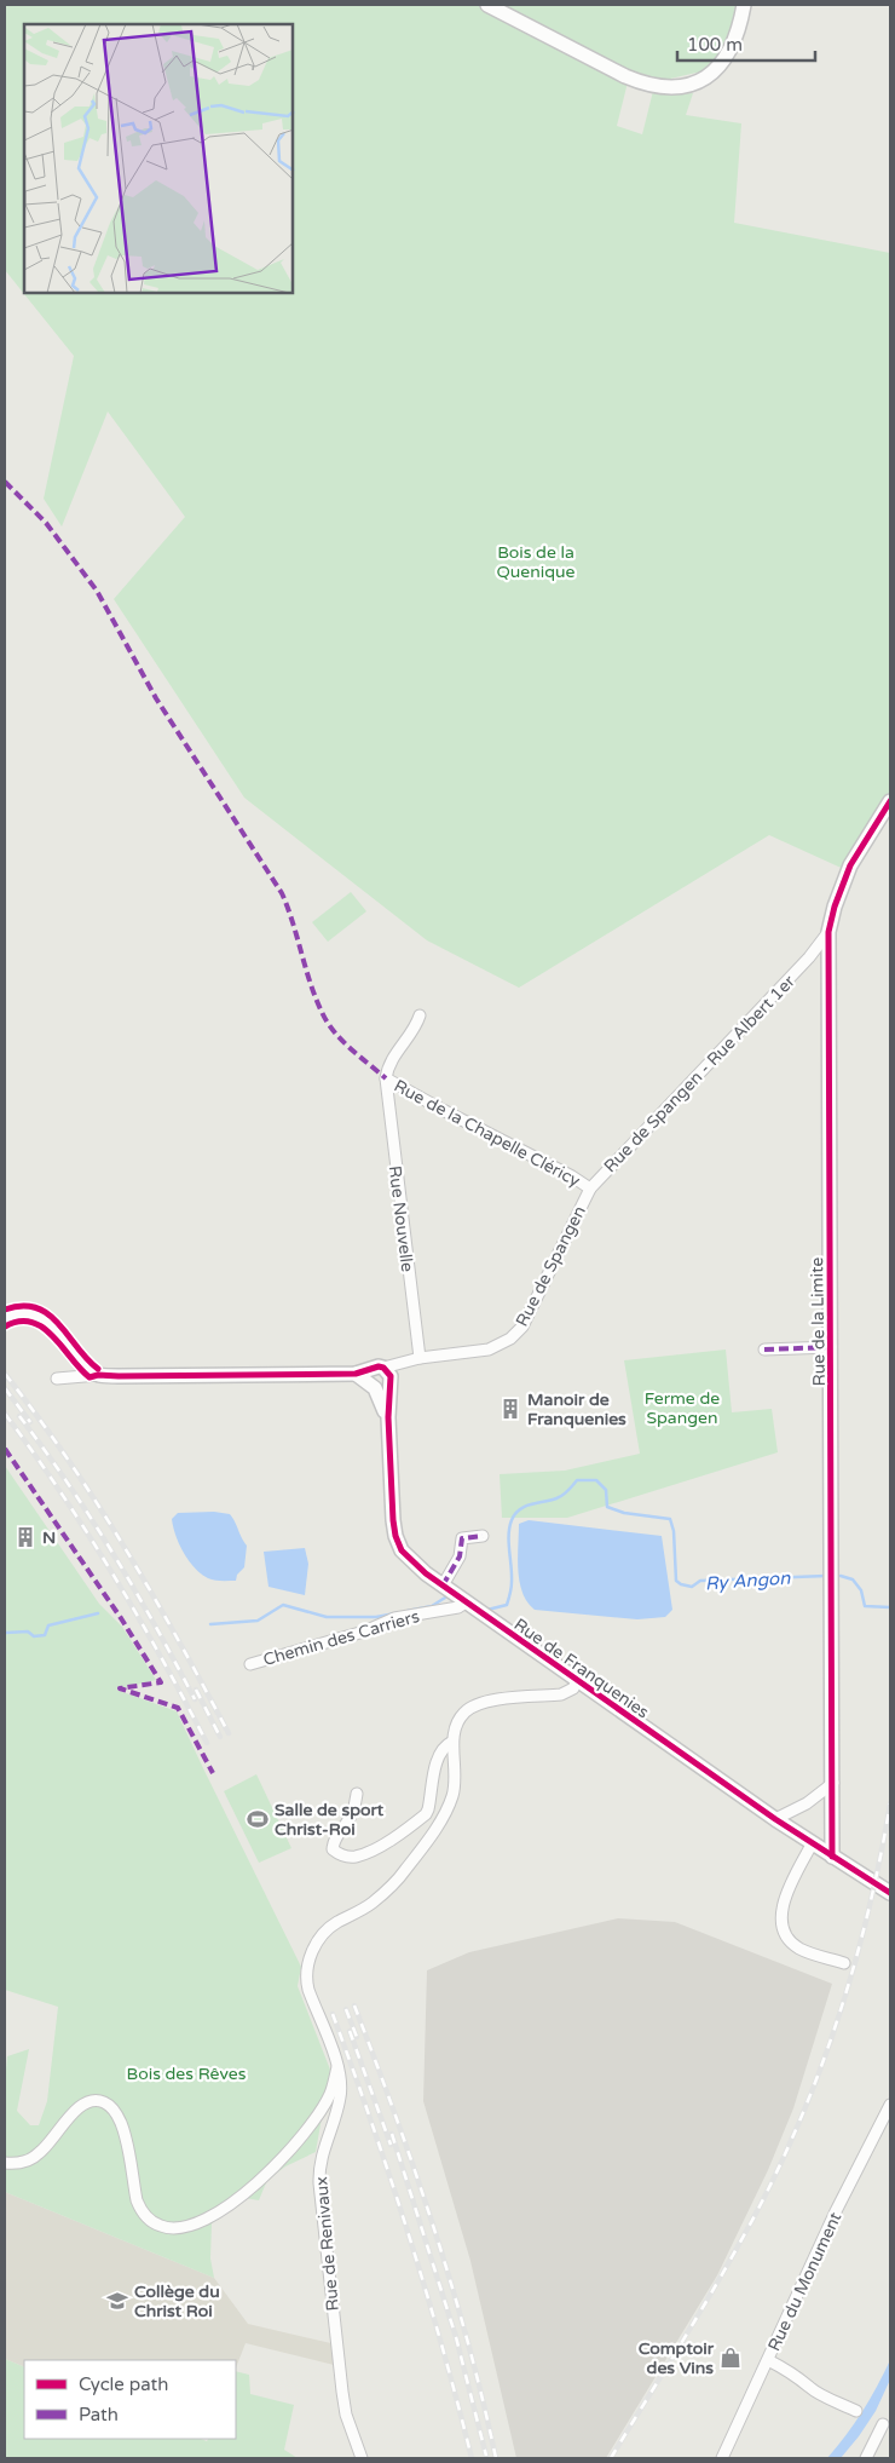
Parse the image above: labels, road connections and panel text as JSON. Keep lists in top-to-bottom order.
{
  "streets": {
    "street": [
      "Rue de Spangen - Rue Albert 1er",
      "Rue de la Chapelle Cléricy",
      "Rue Nouvelle",
      "Rue de Spangen",
      "Rue de la Limite",
      "Chemin des Carriers",
      "Rue de Franquenies",
      "Rue de Renivaux",
      "Rue du Monument"
    ]
  },
  "crossings": [
    ["Rue de Spangen - Rue Albert 1er", "Rue de la Chapelle Cléricy"],
    ["Rue de Spangen - Rue Albert 1er", "Rue de Spangen"],
    ["Rue de Spangen - Rue Albert 1er", "Rue de la Limite"],
    ["Rue de la Chapelle Cléricy", "Rue Nouvelle"],
    ["Rue de la Chapelle Cléricy", "Rue de Spangen"],
    ["Rue Nouvelle", "Rue de Spangen"],
    ["Rue de Spangen", "Rue de Franquenies"],
    ["Rue de la Limite", "Rue de Franquenies"],
    ["Chemin des Carriers", "Rue de Franquenies"],
    ["Rue de Franquenies", "Rue de Renivaux"]
  ],
  "water": ["Ry Angon"],
  "parks": ["Bois de la Quenique", "Ferme de Spangen", "Bois des Rêves"],
  "places": {
    "building": ["Manoir de Franquenies", "N"],
    "sports": ["Salle de sport Christ-Roi"],
    "school or university": ["Collège du Christ Roi"],
    "shop": ["Comptoir des Vins"]
  },
  "legend": ["Cycle path", "Path"],
  "scale_bar": "100 m"
}
